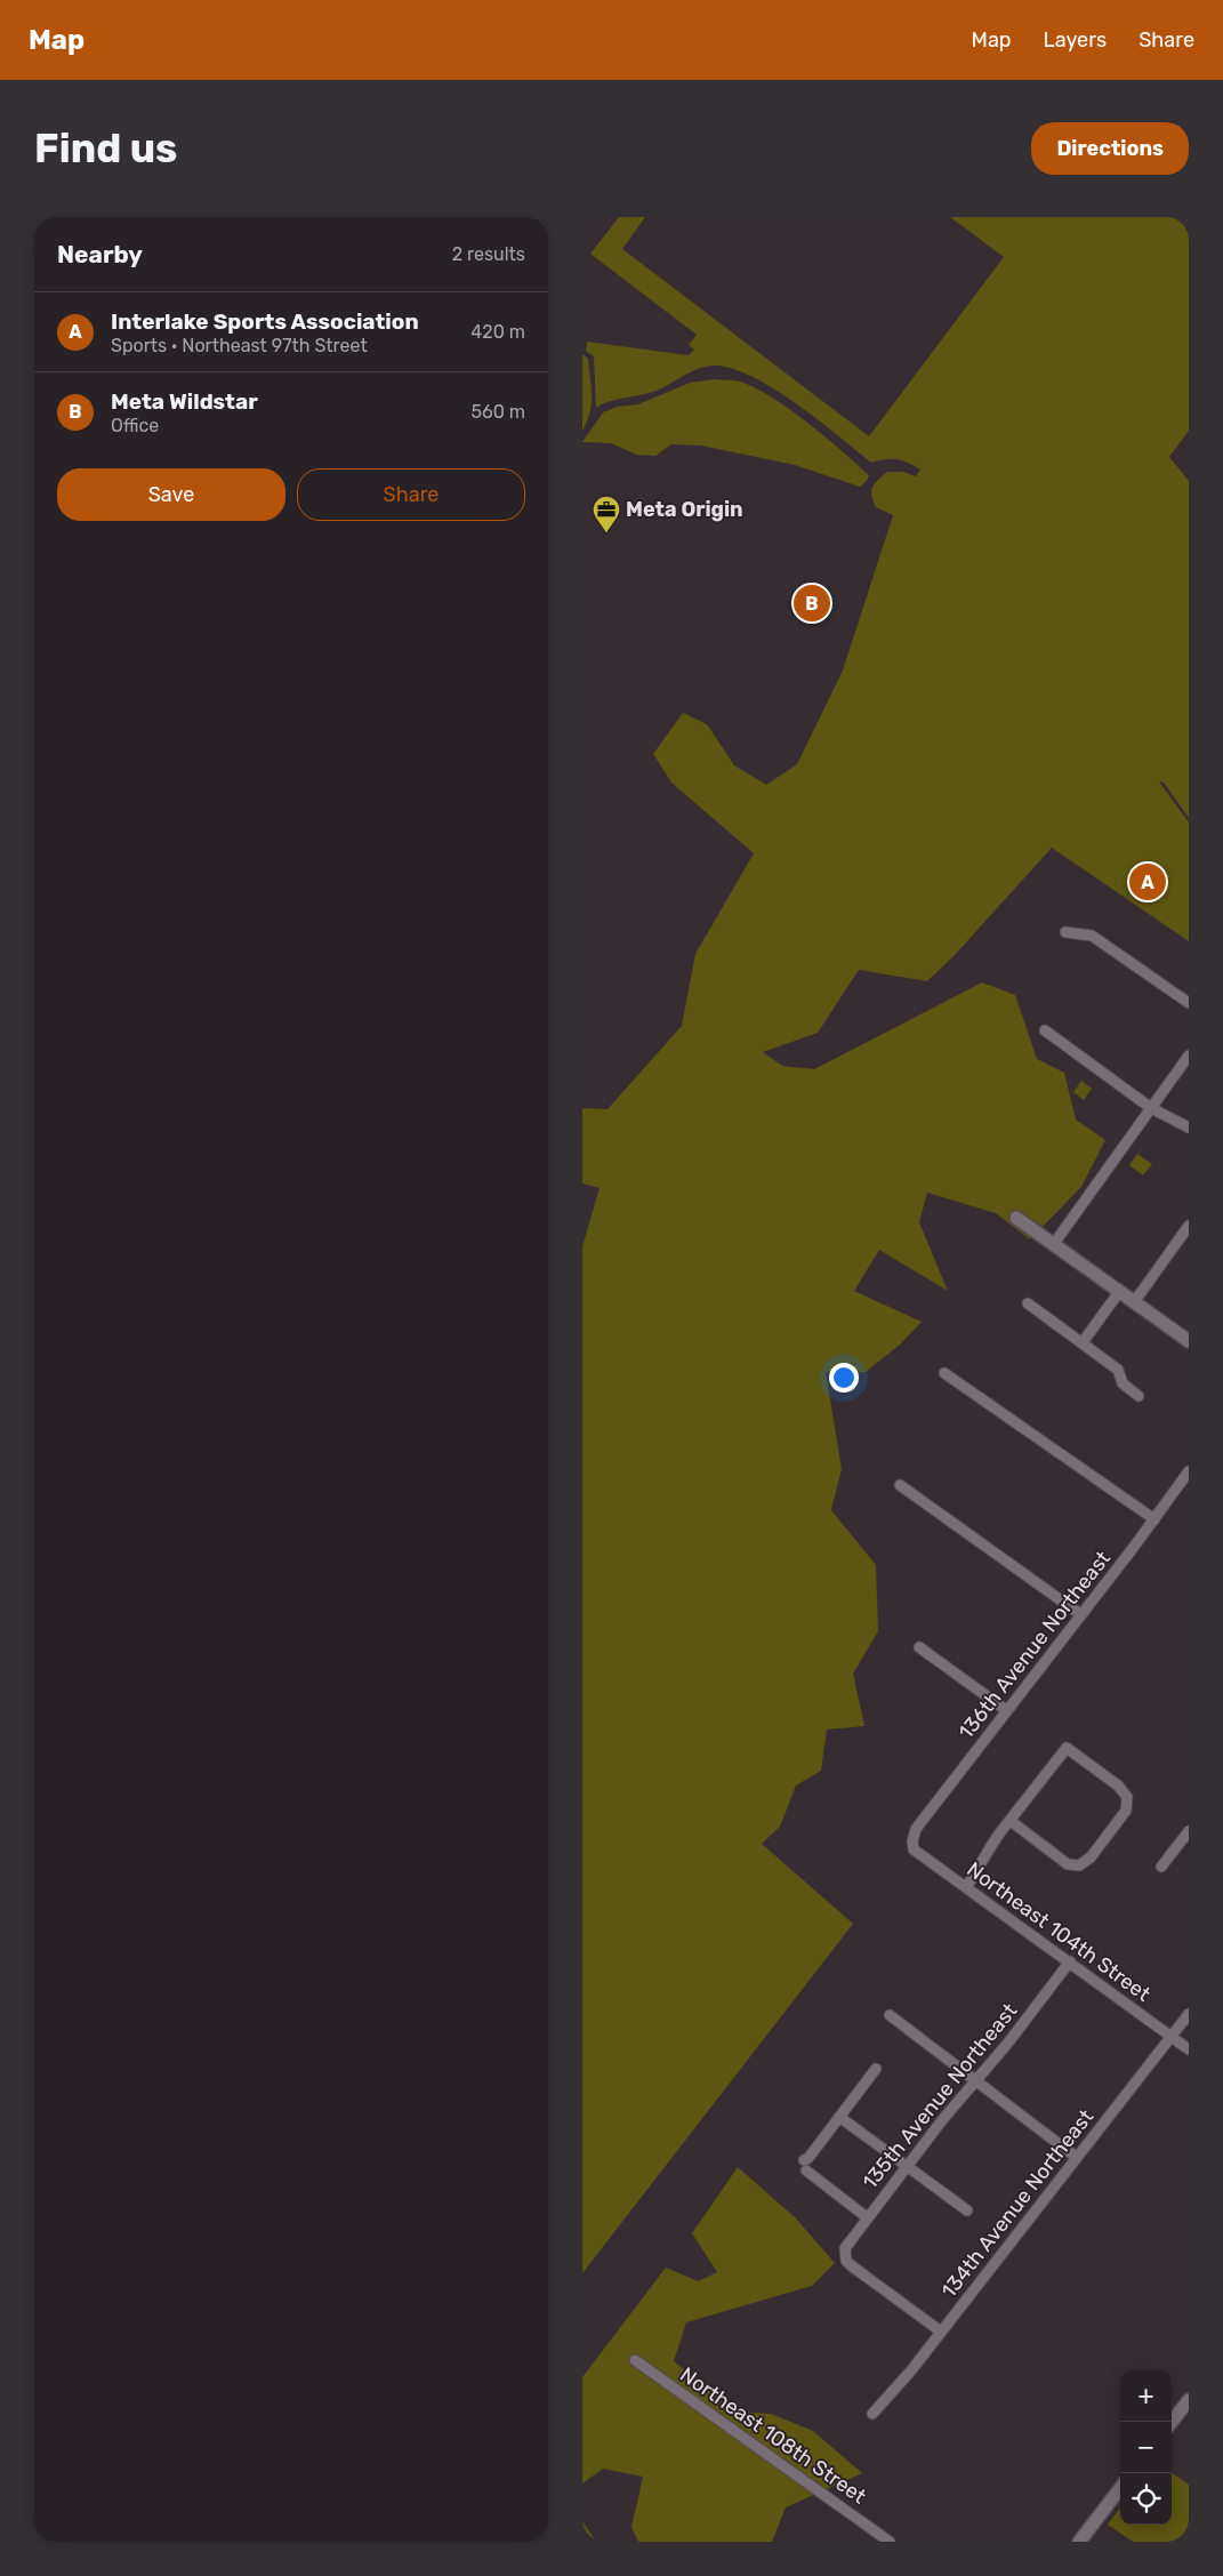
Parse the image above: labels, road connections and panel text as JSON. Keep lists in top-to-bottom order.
{
  "streets": {
    "street": [
      "136th Avenue Northeast",
      "Northeast 104th Street",
      "135th Avenue Northeast",
      "134th Avenue Northeast",
      "Northeast 108th Street"
    ]
  },
  "crossings": [
    ["136th Avenue Northeast", "Northeast 104th Street"],
    ["Northeast 104th Street", "135th Avenue Northeast"],
    ["Northeast 104th Street", "134th Avenue Northeast"],
    ["135th Avenue Northeast", "134th Avenue Northeast"]
  ],
  "places": {
    "office": ["Meta Origin"]
  },
  "page": {
    "header": "Map",
    "nav": ["Map", "Layers", "Share"],
    "buttons": [
      "Directions",
      ["Save", "Share"]
    ],
    "title": "Find us",
    "heading": ["Nearby", "2 results"],
    "list": [
      {
        "mark": "A",
        "name": "Interlake Sports Association",
        "note": "Sports · Northeast 97th Street",
        "value": "420 m"
      },
      {
        "mark": "B",
        "name": "Meta Wildstar",
        "note": "Office",
        "value": "560 m"
      }
    ],
    "pins": ["B", "A"],
    "map_buttons": ["+", "−"]
  }
}
